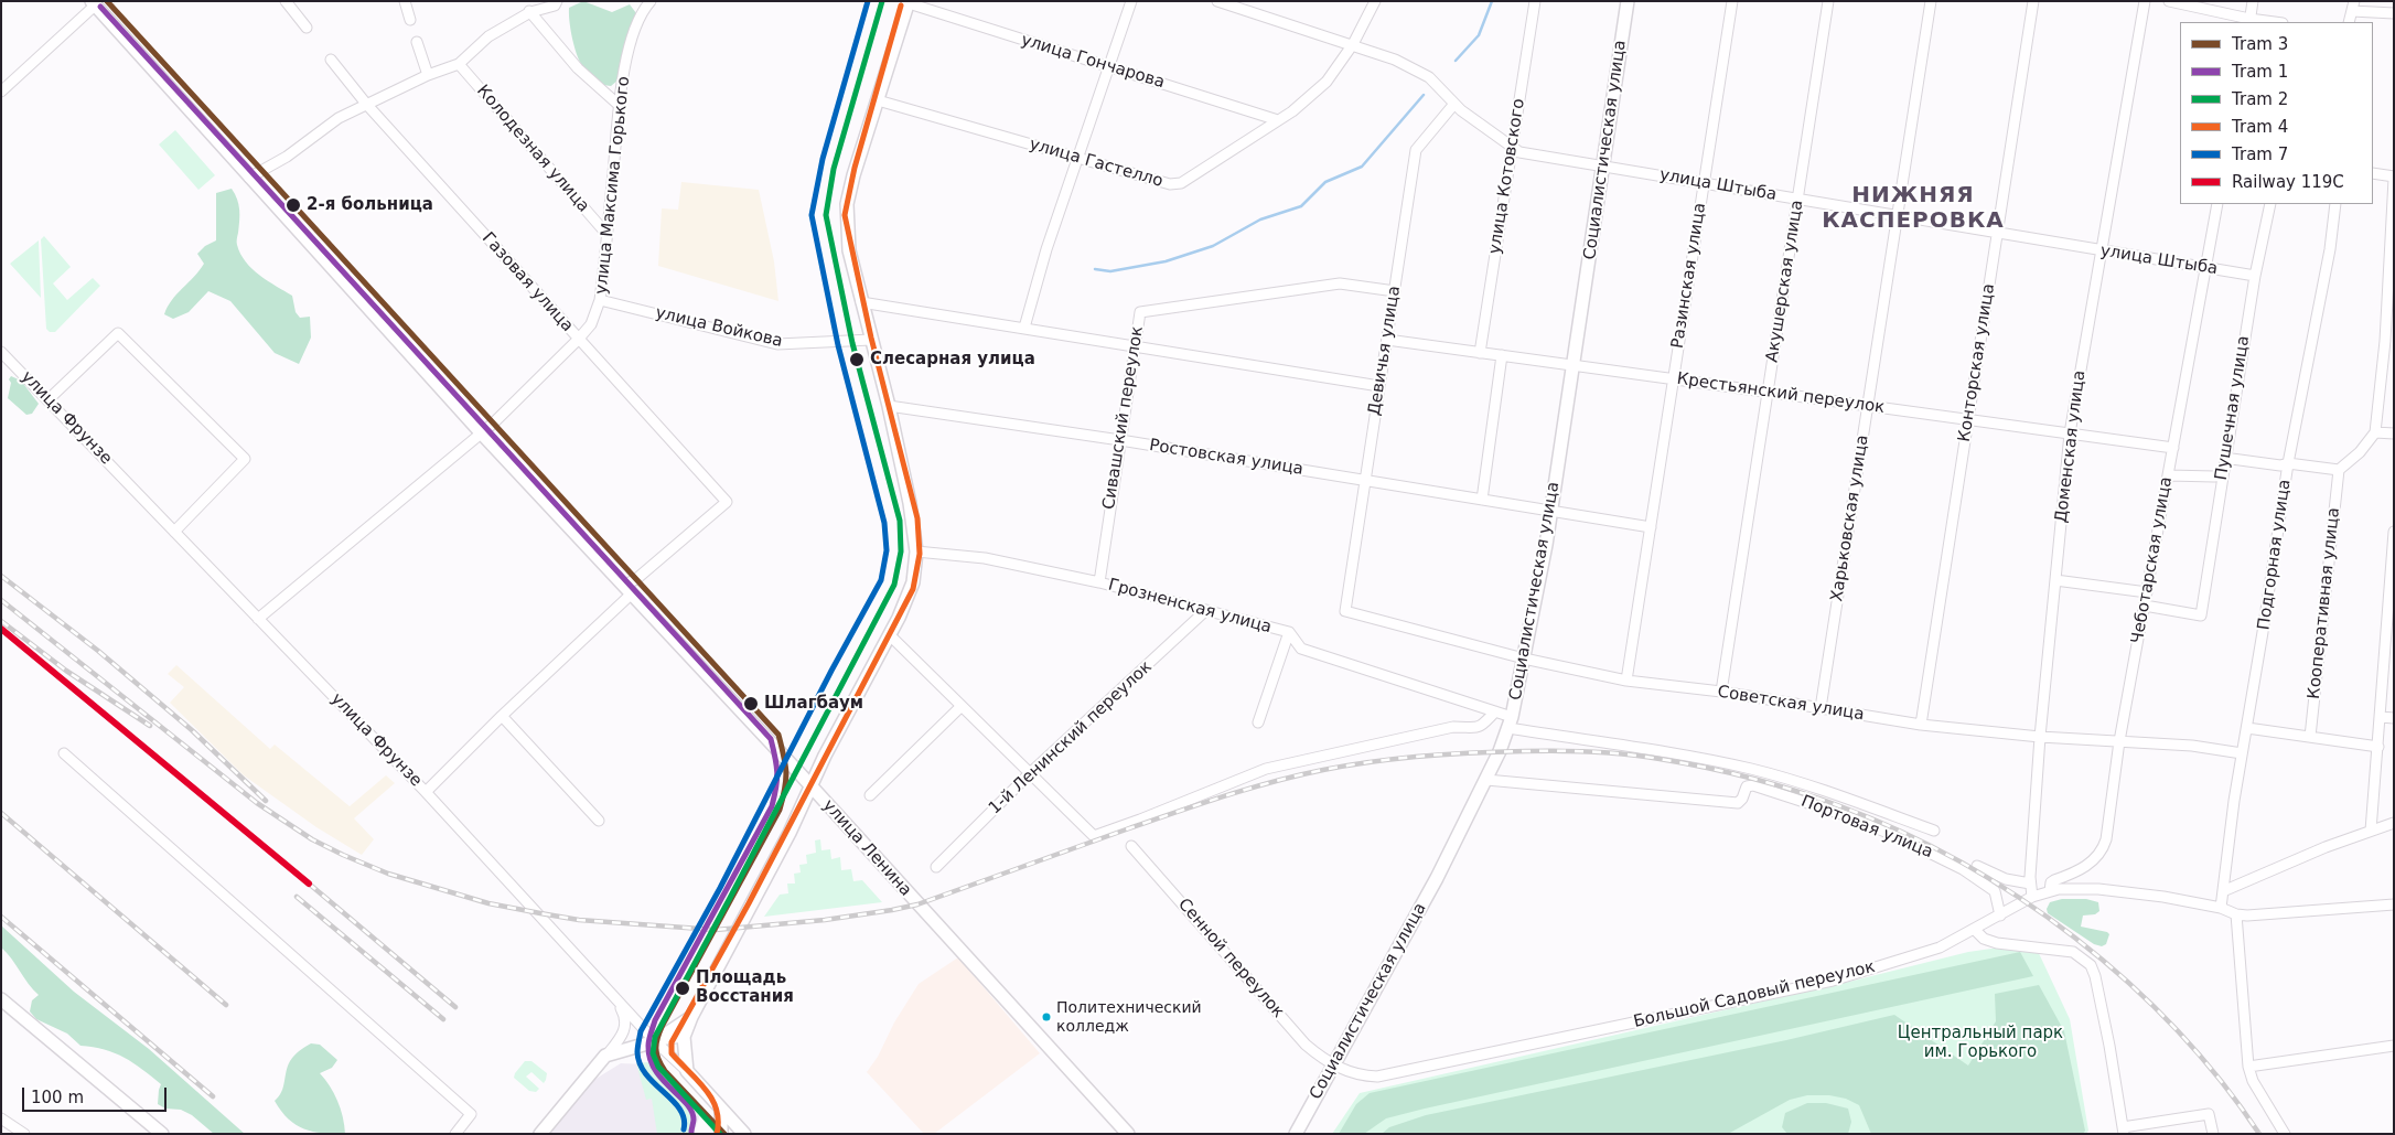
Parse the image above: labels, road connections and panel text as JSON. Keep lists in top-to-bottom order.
{
  "streets": {
    "main road": ["Социалистическая улица", "улица Фрунзе", "улица Ленина"],
    "street": [
      "улица Гончарова",
      "Колодезная улица",
      "улица Гастелло",
      "улица Котовского",
      "улица Максима Горького",
      "улица Штыба",
      "Разинская улица",
      "Акушерская улица",
      "Газовая улица",
      "улица Войкова",
      "Девичья улица",
      "Конторская улица",
      "Крестьянский переулок",
      "Пушечная улица",
      "Сивашский переулок",
      "Доменская улица",
      "Ростовская улица",
      "Харьковская улица",
      "Подгорная улица",
      "Чеботарская улица",
      "Кооперативная улица",
      "Грозненская улица",
      "Советская улица",
      "1-й Ленинский переулок",
      "Портовая улица",
      "Сенной переулок",
      "Большой Садовый переулок"
    ]
  },
  "crossings": [
    ["улица Гончарова", "улица Гастелло"],
    ["Колодезная улица", "улица Максима Горького"],
    ["Социалистическая улица", "улица Штыба"],
    ["Социалистическая улица", "Крестьянский переулок"],
    ["Социалистическая улица", "Ростовская улица"],
    ["Социалистическая улица", "Грозненская улица"],
    ["Социалистическая улица", "Советская улица"],
    ["Социалистическая улица", "Портовая улица"],
    ["Социалистическая улица", "Сенной переулок"],
    ["Социалистическая улица", "Большой Садовый переулок"],
    ["улица Гастелло", "улица Штыба"],
    ["улица Котовского", "улица Штыба"],
    ["улица Котовского", "Крестьянский переулок"],
    ["улица Максима Горького", "Газовая улица"],
    ["улица Максима Горького", "улица Войкова"],
    ["улица Максима Горького", "улица Фрунзе"],
    ["улица Максима Горького", "улица Ленина"],
    ["улица Штыба", "Разинская улица"],
    ["улица Штыба", "Акушерская улица"],
    ["улица Штыба", "Девичья улица"],
    ["улица Штыба", "Конторская улица"],
    ["улица Штыба", "Пушечная улица"],
    ["улица Штыба", "Доменская улица"],
    ["улица Штыба", "Харьковская улица"],
    ["улица Штыба", "Чеботарская улица"],
    ["Разинская улица", "Крестьянский переулок"],
    ["Разинская улица", "Ростовская улица"],
    ["Разинская улица", "Советская улица"],
    ["Акушерская улица", "Крестьянский переулок"],
    ["Акушерская улица", "Советская улица"],
    ["Газовая улица", "улица Ленина"],
    ["Девичья улица", "Крестьянский переулок"],
    ["Девичья улица", "Сивашский переулок"],
    ["Девичья улица", "Ростовская улица"],
    ["Девичья улица", "Советская улица"],
    ["Конторская улица", "Крестьянский переулок"],
    ["Конторская улица", "Советская улица"],
    ["Крестьянский переулок", "Доменская улица"],
    ["Крестьянский переулок", "Харьковская улица"],
    ["Крестьянский переулок", "Чеботарская улица"],
    ["Пушечная улица", "Чеботарская улица"],
    ["Сивашский переулок", "Ростовская улица"],
    ["Сивашский переулок", "Грозненская улица"],
    ["Доменская улица", "Советская улица"],
    ["Доменская улица", "Большой Садовый переулок"],
    ["Харьковская улица", "Советская улица"],
    ["Подгорная улица", "Советская улица"],
    ["Подгорная улица", "Большой Садовый переулок"],
    ["Чеботарская улица", "Советская улица"],
    ["Чеботарская улица", "Большой Садовый переулок"],
    ["Грозненская улица", "1-й Ленинский переулок"],
    ["Грозненская улица", "Портовая улица"],
    ["Портовая улица", "Большой Садовый переулок"],
    ["Сенной переулок", "Большой Садовый переулок"]
  ],
  "districts": ["НИЖНЯЯ КАСПЕРОВКА"],
  "parks": ["Центральный парк им. Горького"],
  "places": [
    "2-я больница",
    "Слесарная улица",
    "Шлагбаум",
    "Площадь Восстания",
    "Политехнический колледж"
  ],
  "lines": [
    "tram line 3",
    "tram line 2",
    "tram line 7",
    "tram line 4",
    "tram line 1",
    "rail line 119С"
  ],
  "legend": [
    "Tram 3",
    "Tram 1",
    "Tram 2",
    "Tram 4",
    "Tram 7",
    "Railway 119С"
  ],
  "scale_bar": "100 m"
}
